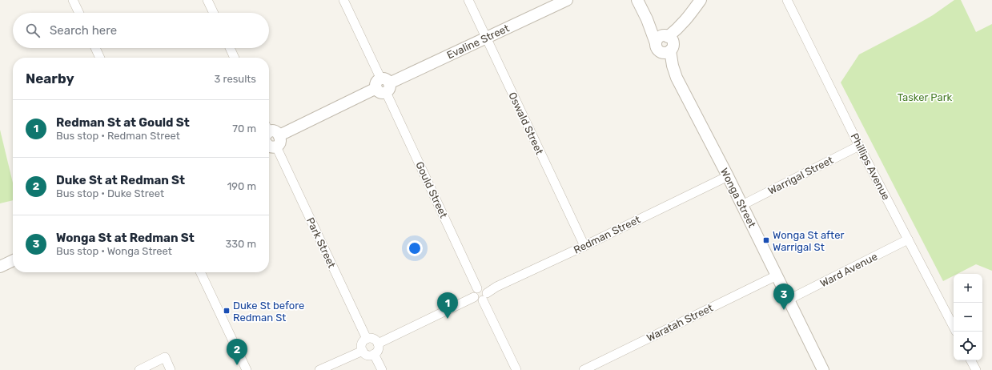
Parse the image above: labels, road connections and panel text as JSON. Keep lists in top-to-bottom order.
{
  "streets": {
    "street": [
      "Evaline Street",
      "Oswald Street",
      "Phillips Avenue",
      "Warrigal Street",
      "Gould Street",
      "Wonga Street",
      "Redman Street",
      "Park Street",
      "Ward Avenue",
      "Waratah Street"
    ]
  },
  "crossings": [
    ["Evaline Street", "Oswald Street"],
    ["Evaline Street", "Gould Street"],
    ["Oswald Street", "Redman Street"],
    ["Phillips Avenue", "Warrigal Street"],
    ["Phillips Avenue", "Ward Avenue"],
    ["Warrigal Street", "Wonga Street"],
    ["Gould Street", "Redman Street"],
    ["Wonga Street", "Redman Street"],
    ["Wonga Street", "Ward Avenue"],
    ["Wonga Street", "Waratah Street"],
    ["Redman Street", "Park Street"]
  ],
  "parks": ["Tasker Park"],
  "places": {
    "transit": ["Wonga St after Warrigal St", "Duke St before Redman St"]
  },
  "page": {
    "search": "Search here",
    "heading": ["Nearby", "3 results"],
    "list": [
      {
        "mark": "1",
        "name": "Redman St at Gould St",
        "note": "Bus stop · Redman Street",
        "value": "70 m"
      },
      {
        "mark": "2",
        "name": "Duke St at Redman St",
        "note": "Bus stop · Duke Street",
        "value": "190 m"
      },
      {
        "mark": "3",
        "name": "Wonga St at Redman St",
        "note": "Bus stop · Wonga Street",
        "value": "330 m"
      }
    ],
    "map_buttons": ["+", "−"],
    "pins": ["3", "1", "2"]
  }
}
